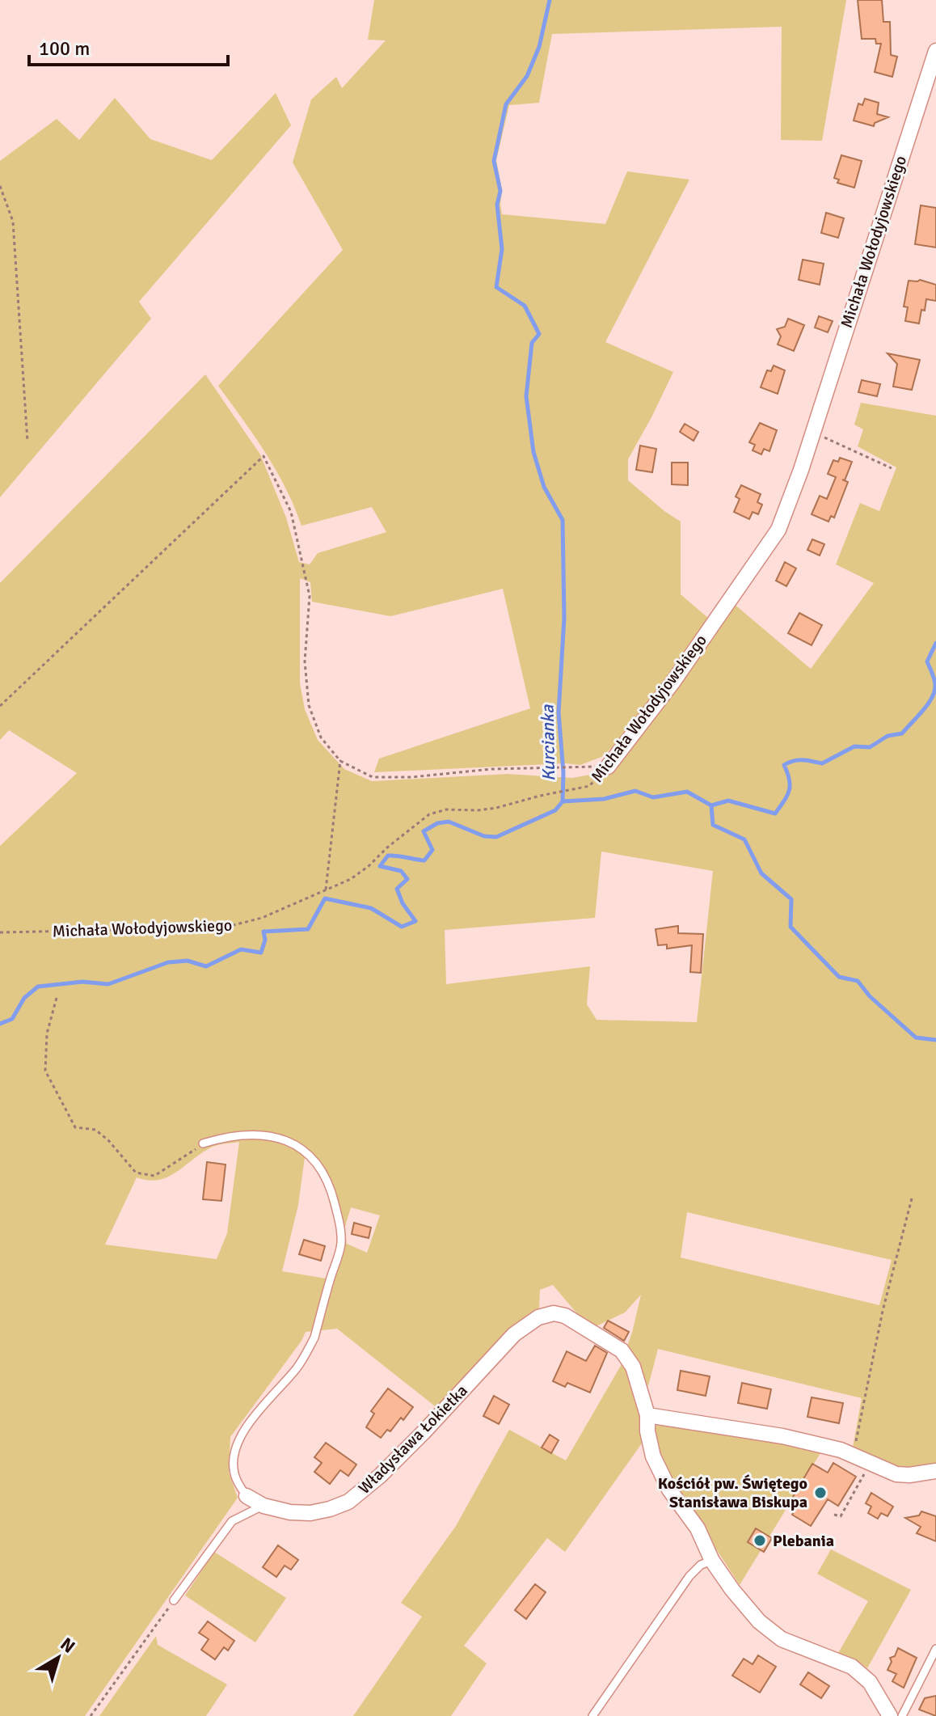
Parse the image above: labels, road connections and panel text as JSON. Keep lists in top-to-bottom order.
{
  "streets": {
    "street": ["Michała Wołodyjowskiego", "Władysława Łokietka"]
  },
  "water": ["Kurcianka"],
  "places": ["Kościół pw. Świętego Stanisława Biskupa", "Plebania"],
  "scale_bar": "100 m",
  "north": "top right"
}
